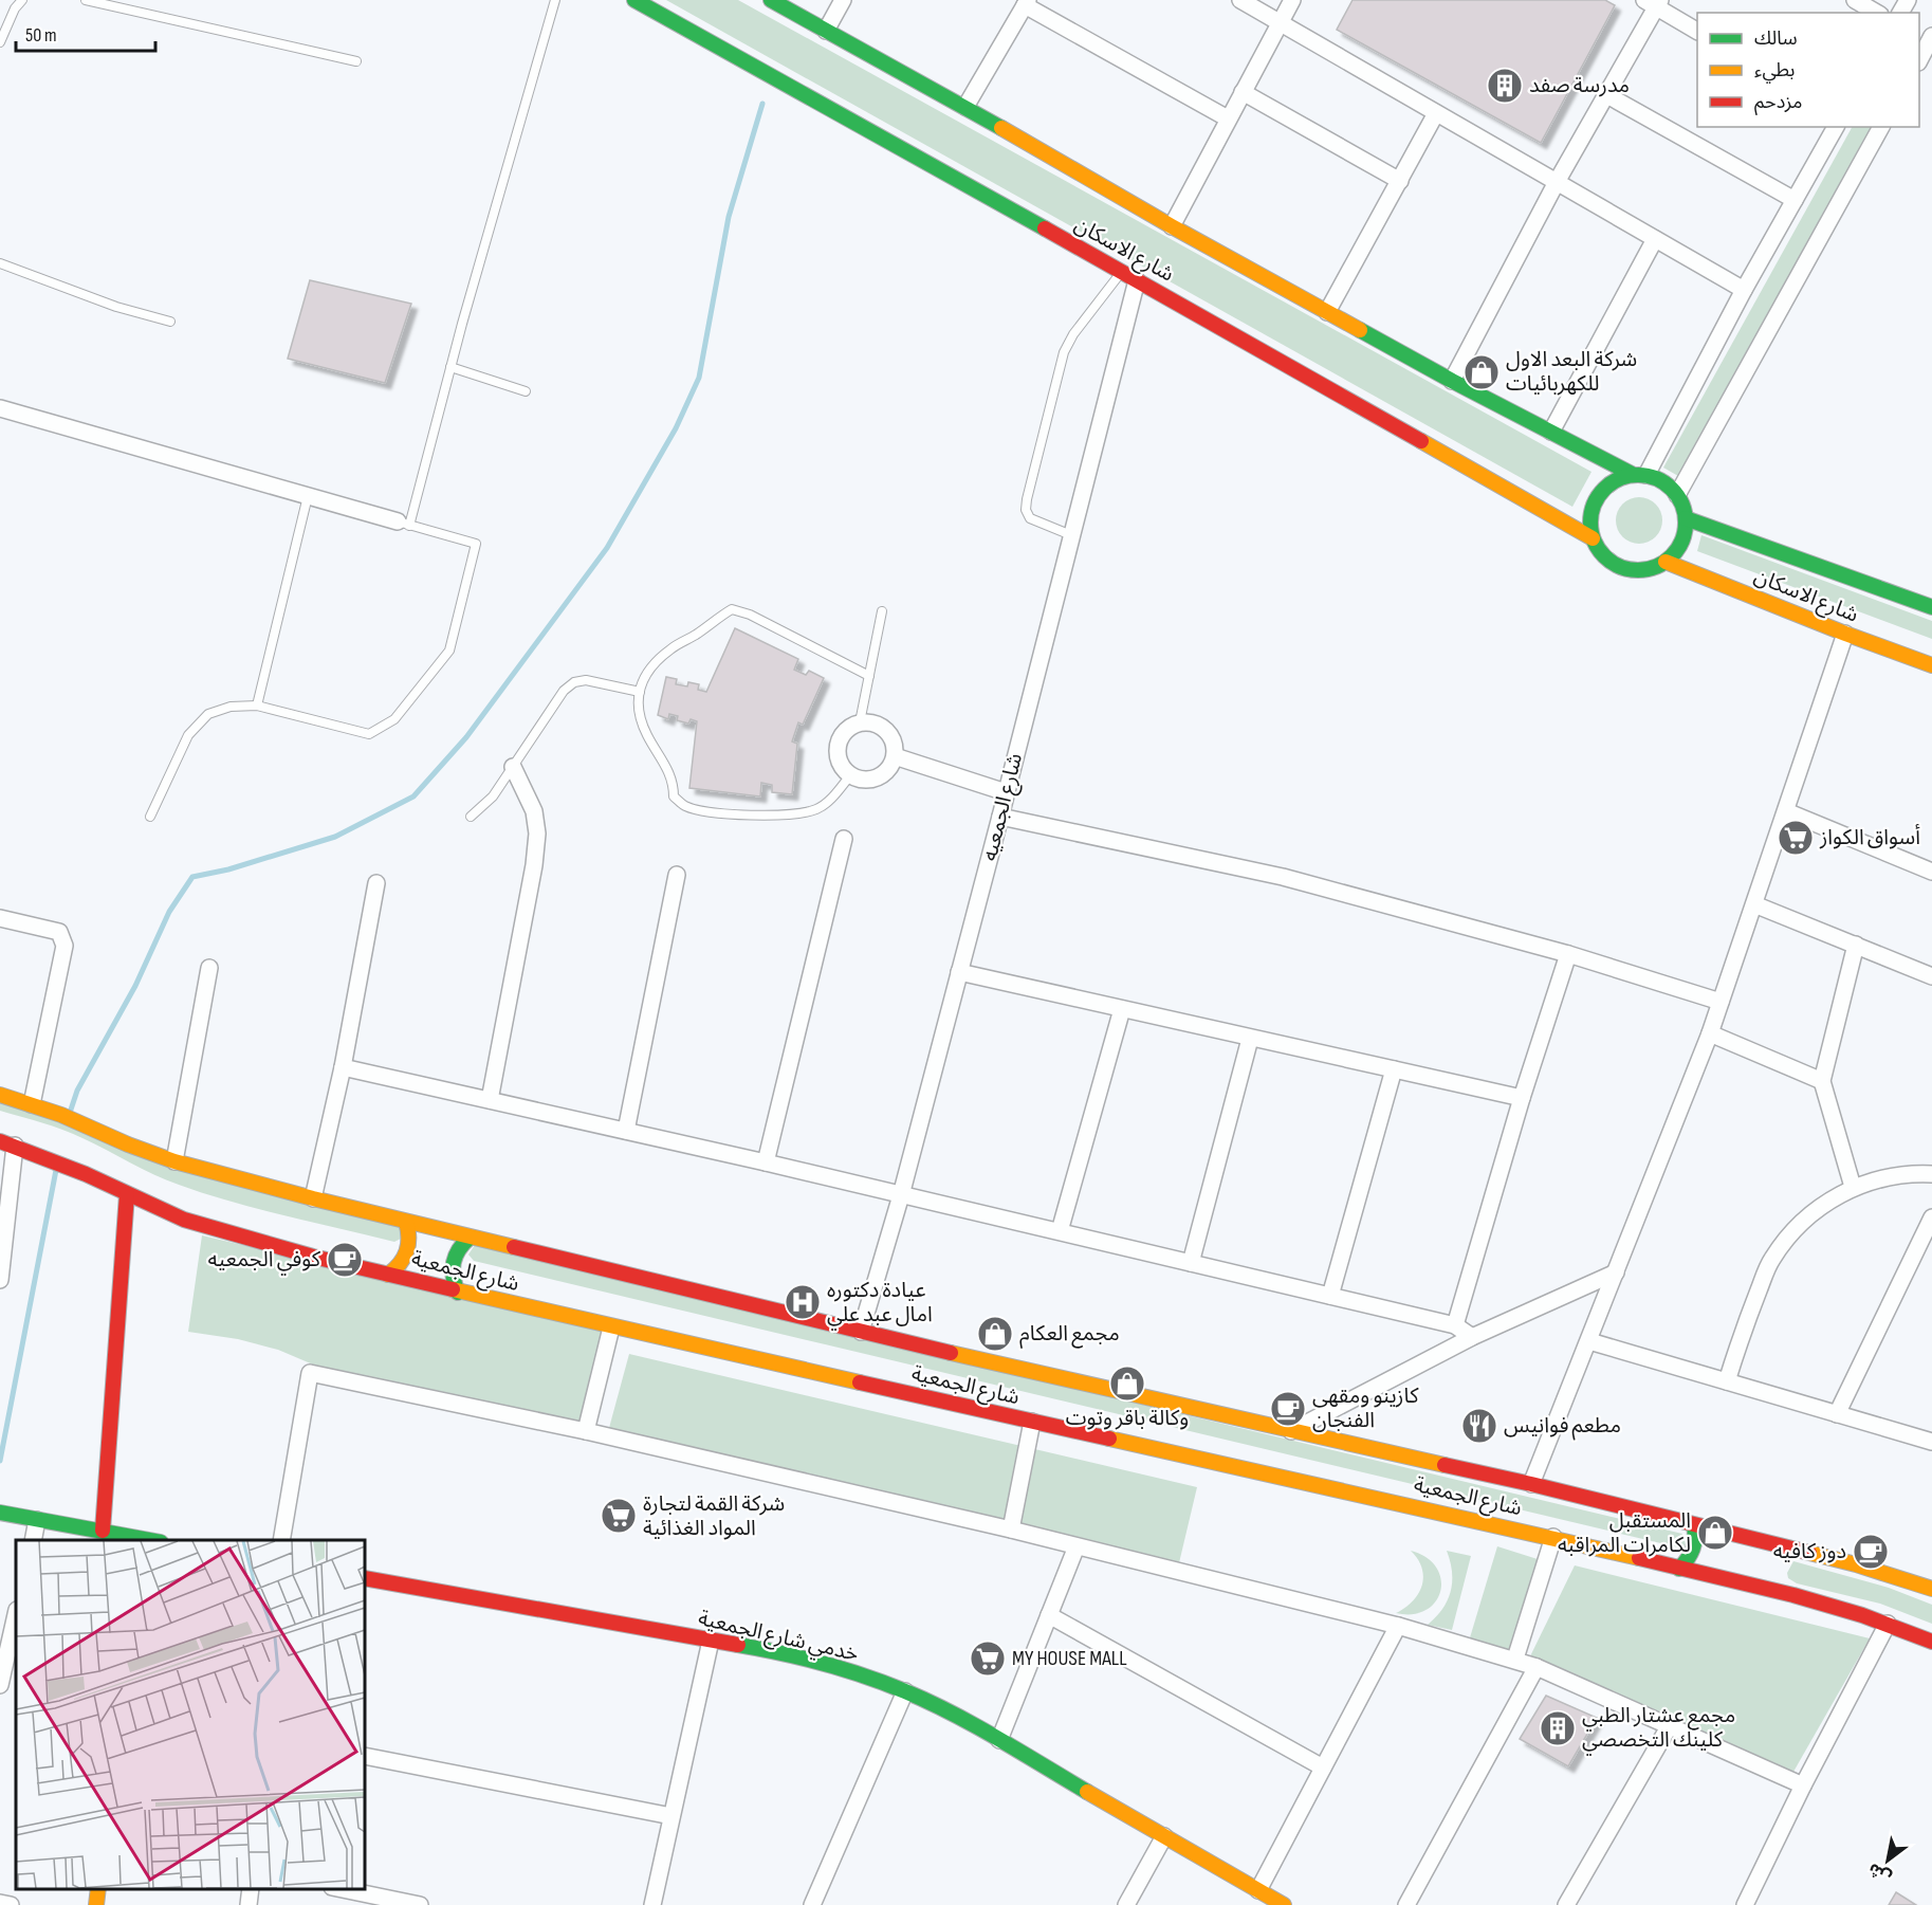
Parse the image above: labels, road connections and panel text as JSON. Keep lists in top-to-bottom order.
{
  "streets": {
    "main road": ["شارع الاسكان", "شارع الجمعية", "خدمي شارع الجمعية"],
    "street": ["شارع الجمعيه"]
  },
  "crossings": [
    ["شارع الاسكان", "شارع الجمعيه"],
    ["شارع الجمعيه", "شارع الجمعية"]
  ],
  "places": {
    "building": ["مدرسة صفد", "مجمع عشتار الطبي كلينك التخصصي"],
    "shop": [
      "شركة البعد الاول للكهربائيات",
      "مجمع العكام",
      "وكالة باقر وتوت",
      "المستقبل لكامرات المراقبه"
    ],
    "supermarket": ["أسواق الكواز", "شركة القمة لتجارة المواد الغذائية", "MY HOUSE MALL"],
    "cafe": ["كوفي الجمعيه", "كازينو ومقهى الفنجان", "دوز كافيه"],
    "hospital": ["عيادة دكتوره امال عبد علي"],
    "restaurant": ["مطعم فوانيس"]
  },
  "legend": ["سالك", "بطيء", "مزدحم"],
  "scale_bar": "50 m",
  "north": "bottom left"
}
